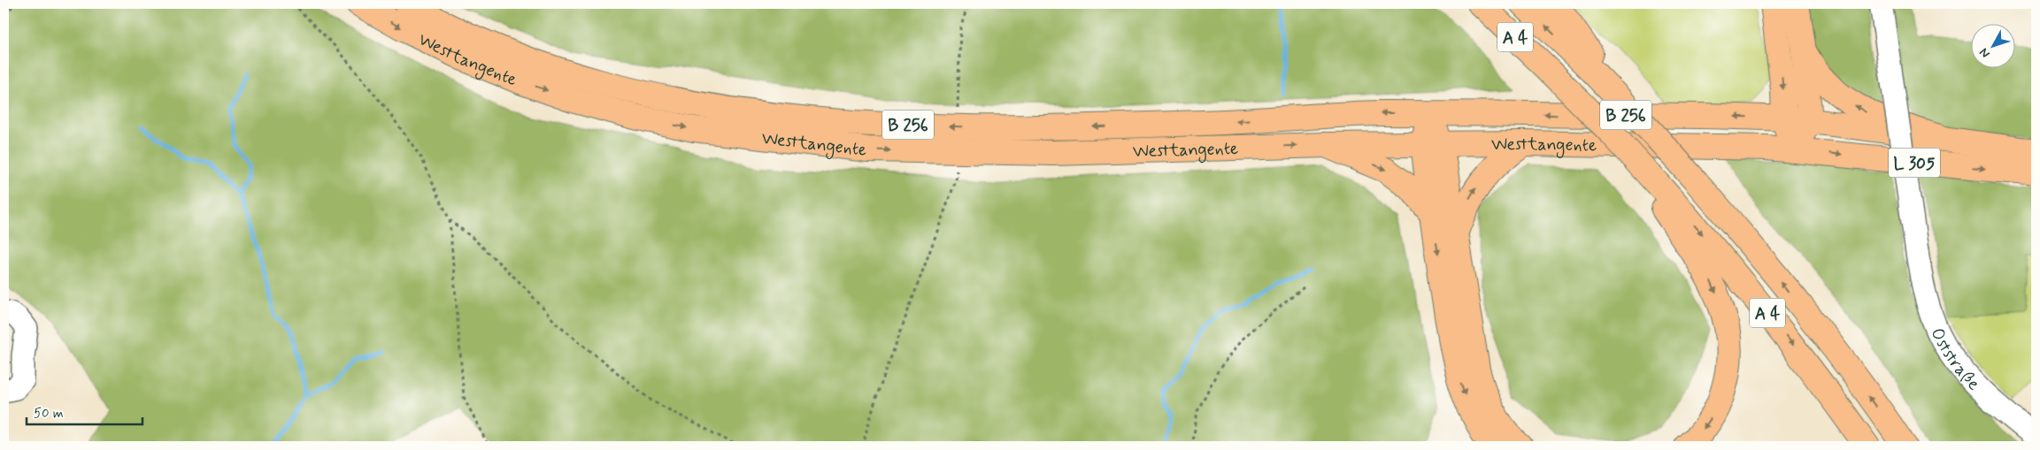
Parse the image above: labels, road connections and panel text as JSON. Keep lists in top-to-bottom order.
{
  "streets": {
    "main road": [
      "A 4",
      "Westtangente",
      "B 256",
      "L 305"
    ],
    "street": ["Oststraße"]
  },
  "scale_bar": "50 m",
  "north": "bottom left"
}
